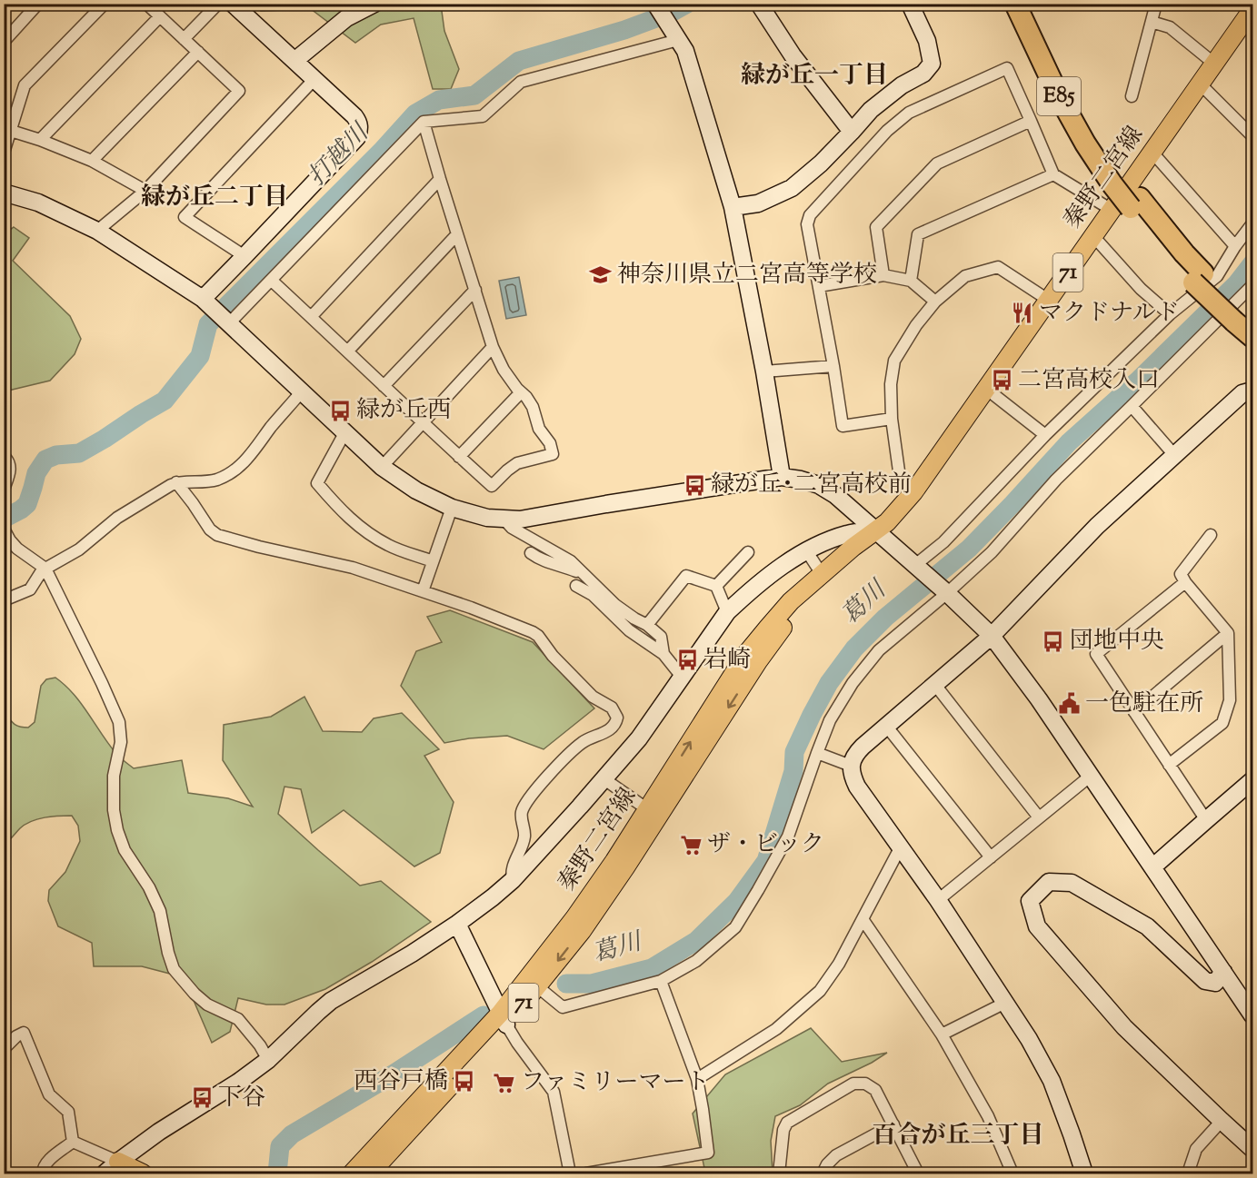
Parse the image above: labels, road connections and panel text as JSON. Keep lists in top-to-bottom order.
{
  "streets": {
    "highway": ["E85"],
    "main road": ["秦野二宮線", "71"]
  },
  "crossings": [
    ["E85", "秦野二宮線"]
  ],
  "districts": ["緑が丘一丁目", "緑が丘二丁目", "百合が丘三丁目"],
  "water": ["打越川", "葛川"],
  "places": {
    "school or university": ["神奈川県立二宮高等学校"],
    "restaurant": ["マクドナルド"],
    "bus stop": [
      "二宮高校入口",
      "緑が丘西",
      "緑が丘･二宮高校前",
      "団地中央",
      "岩崎",
      "西谷戸橋",
      "下谷"
    ],
    "public building": ["一色駐在所"],
    "supermarket": ["ザ・ビック", "ファミリーマート"]
  }
}
